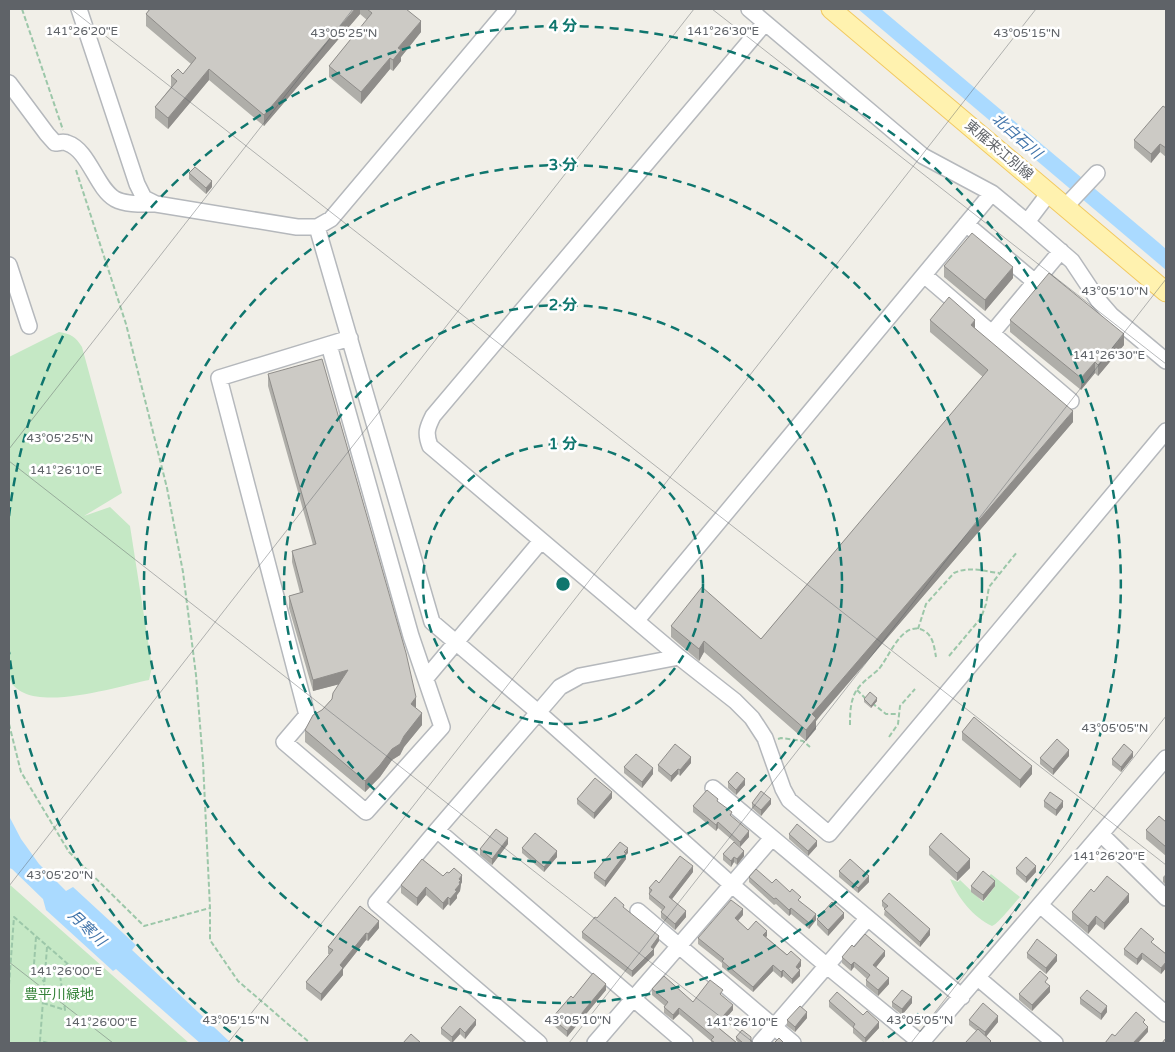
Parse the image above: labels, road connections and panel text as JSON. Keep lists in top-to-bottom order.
{
  "streets": {
    "main road": ["東雁来江別線"]
  },
  "water": ["北白石川", "月寒川"],
  "parks": ["豊平川緑地"],
  "coordinates": [
    "141°26'20\"E",
    "141°26'30\"E",
    "43°05'25\"N",
    "43°05'15\"N",
    "43°05'10\"N",
    "141°26'10\"E",
    "43°05'05\"N",
    "43°05'20\"N",
    "141°26'00\"E"
  ],
  "rings": [
    "4 分",
    "3 分",
    "2 分",
    "1 分"
  ]
}
